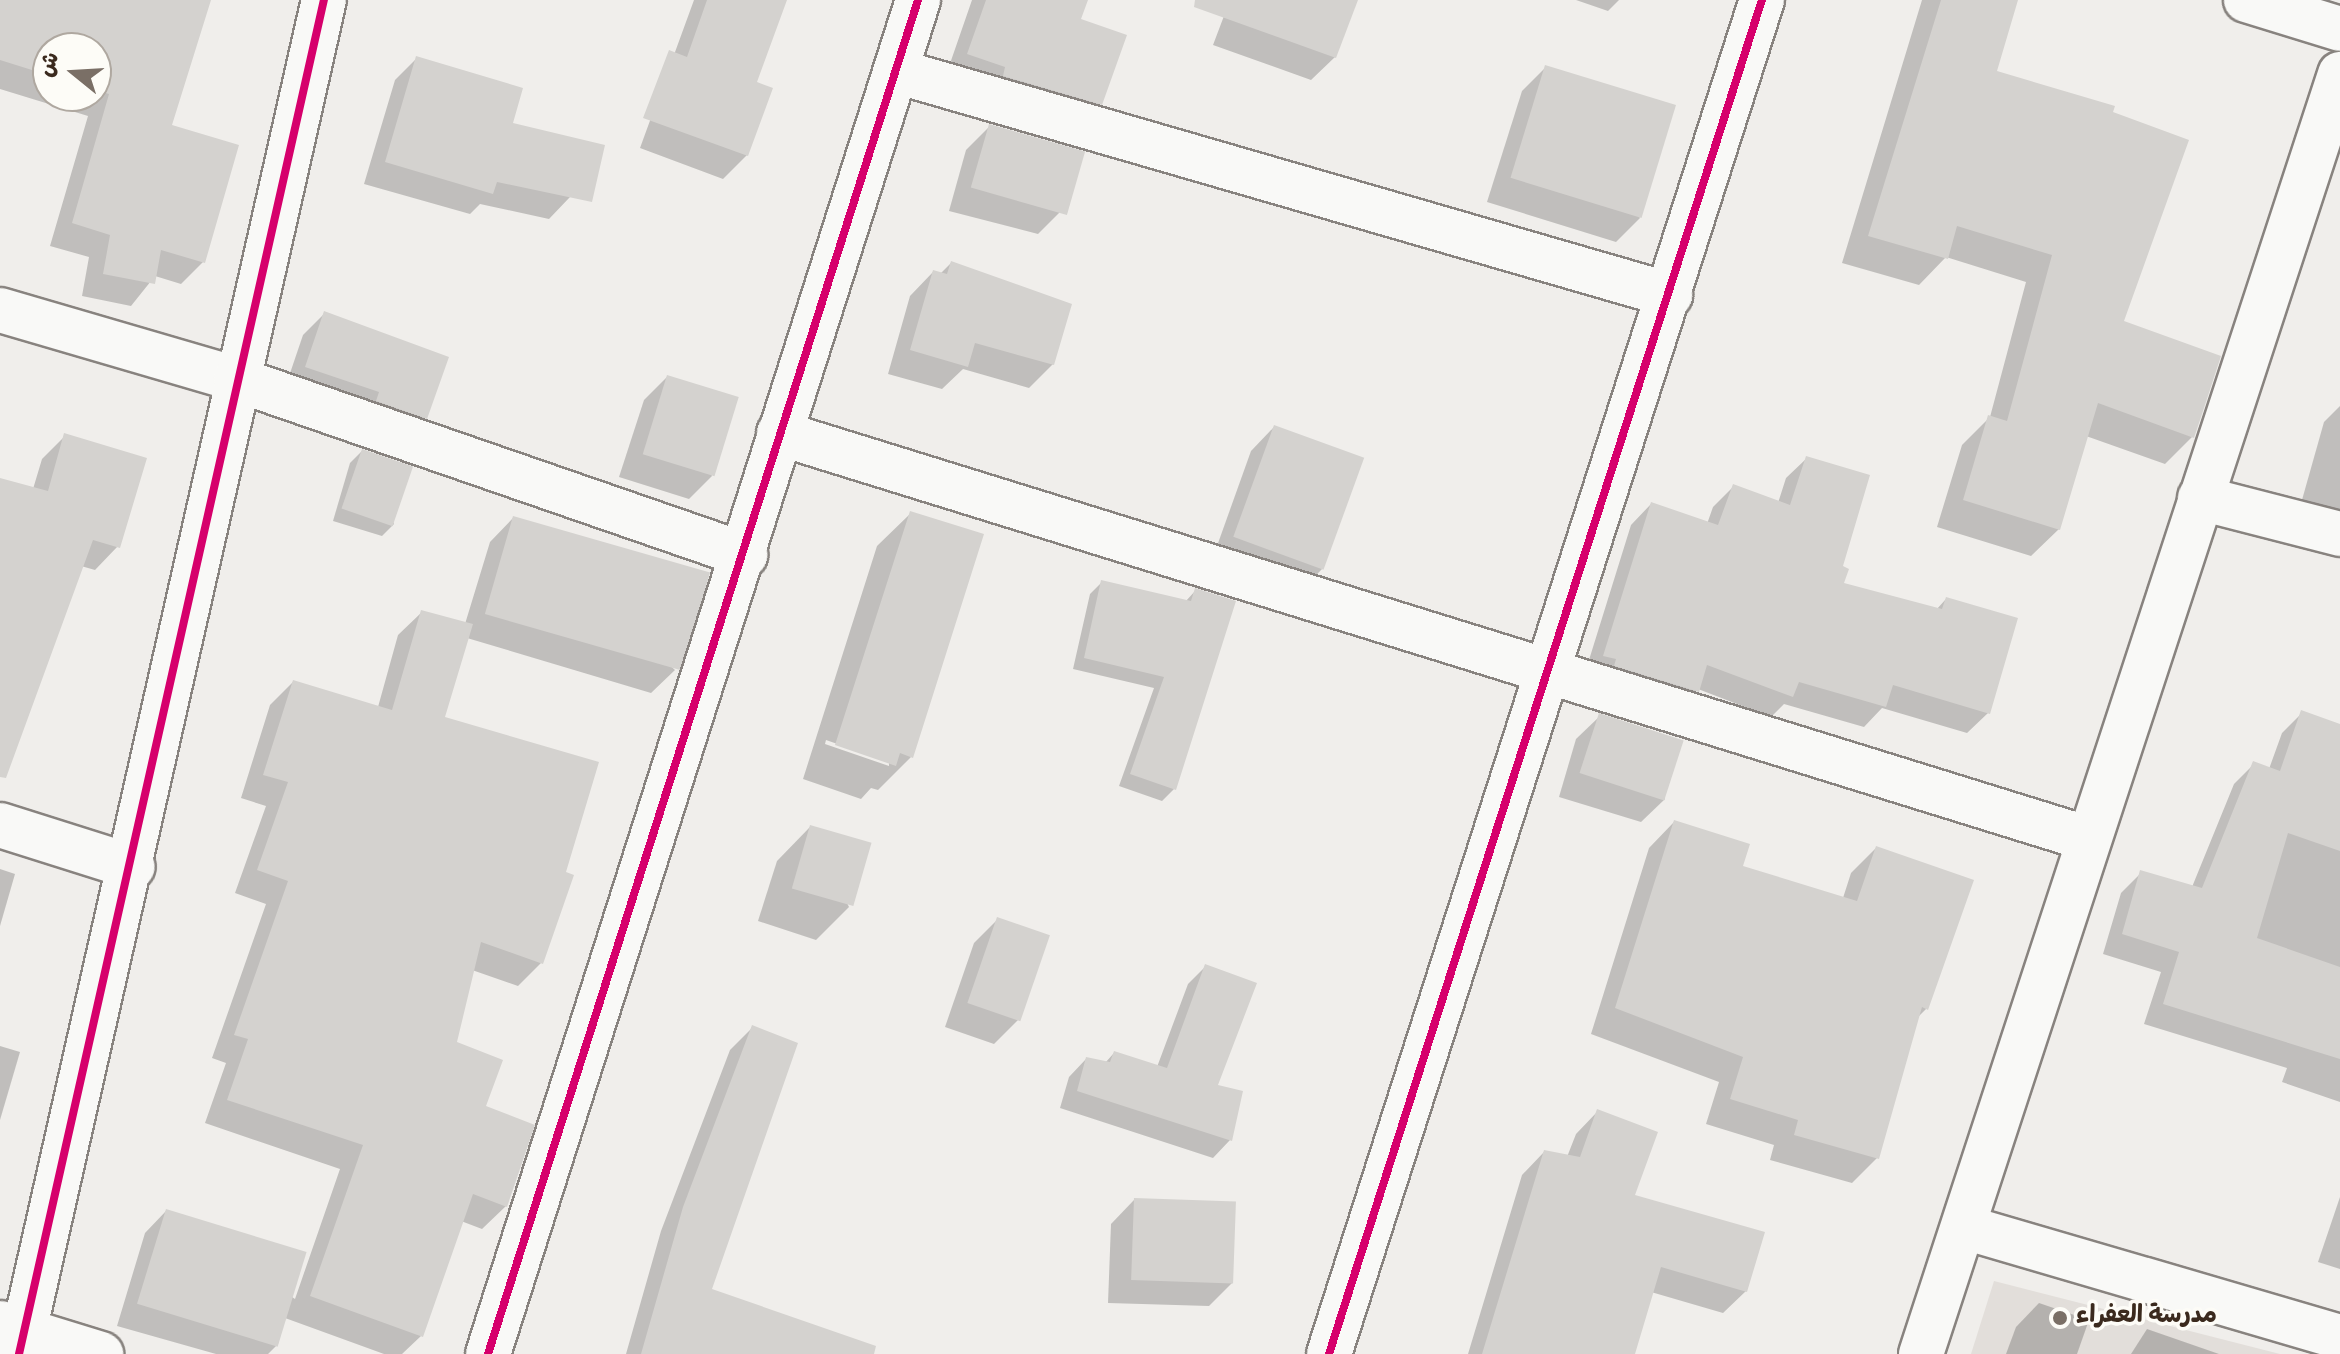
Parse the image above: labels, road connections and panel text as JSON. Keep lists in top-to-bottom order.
{
  "places": ["مدرسة العفراء"],
  "north": "left"
}
